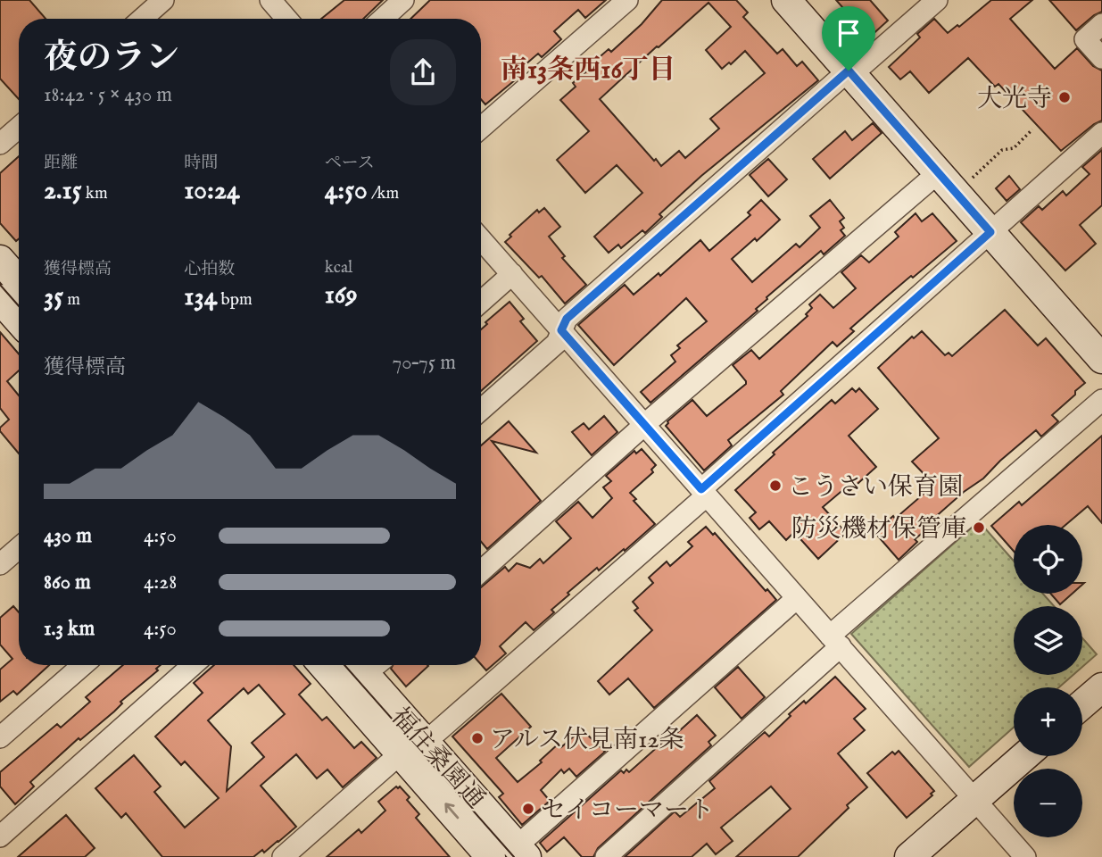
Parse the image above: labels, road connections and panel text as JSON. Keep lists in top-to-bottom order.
{
  "streets": {
    "street": ["福住桑園通"]
  },
  "districts": ["南13条西16丁目"],
  "places": [
    "大光寺",
    "こうさい保育園",
    "防災機材保管庫",
    "アルス伏見南12条",
    "セイコーマート"
  ],
  "page": {
    "heading": ["夜のラン", "18:42 · 5 × 430 m"],
    "stats": [
      ["距離", "2.15 km"],
      ["時間", "10:24"],
      ["ペース", "4:50 /km"],
      ["獲得標高", "35 m"],
      ["心拍数", "134 bpm"],
      ["kcal", "169"]
    ],
    "chart": ["獲得標高", "70–75 m"],
    "list": [
      {
        "name": "430 m",
        "note": "4:50"
      },
      {
        "name": "860 m",
        "note": "4:28"
      },
      {
        "name": "1.3 km",
        "note": "4:50"
      }
    ],
    "map_buttons": ["+", "−"]
  }
}
